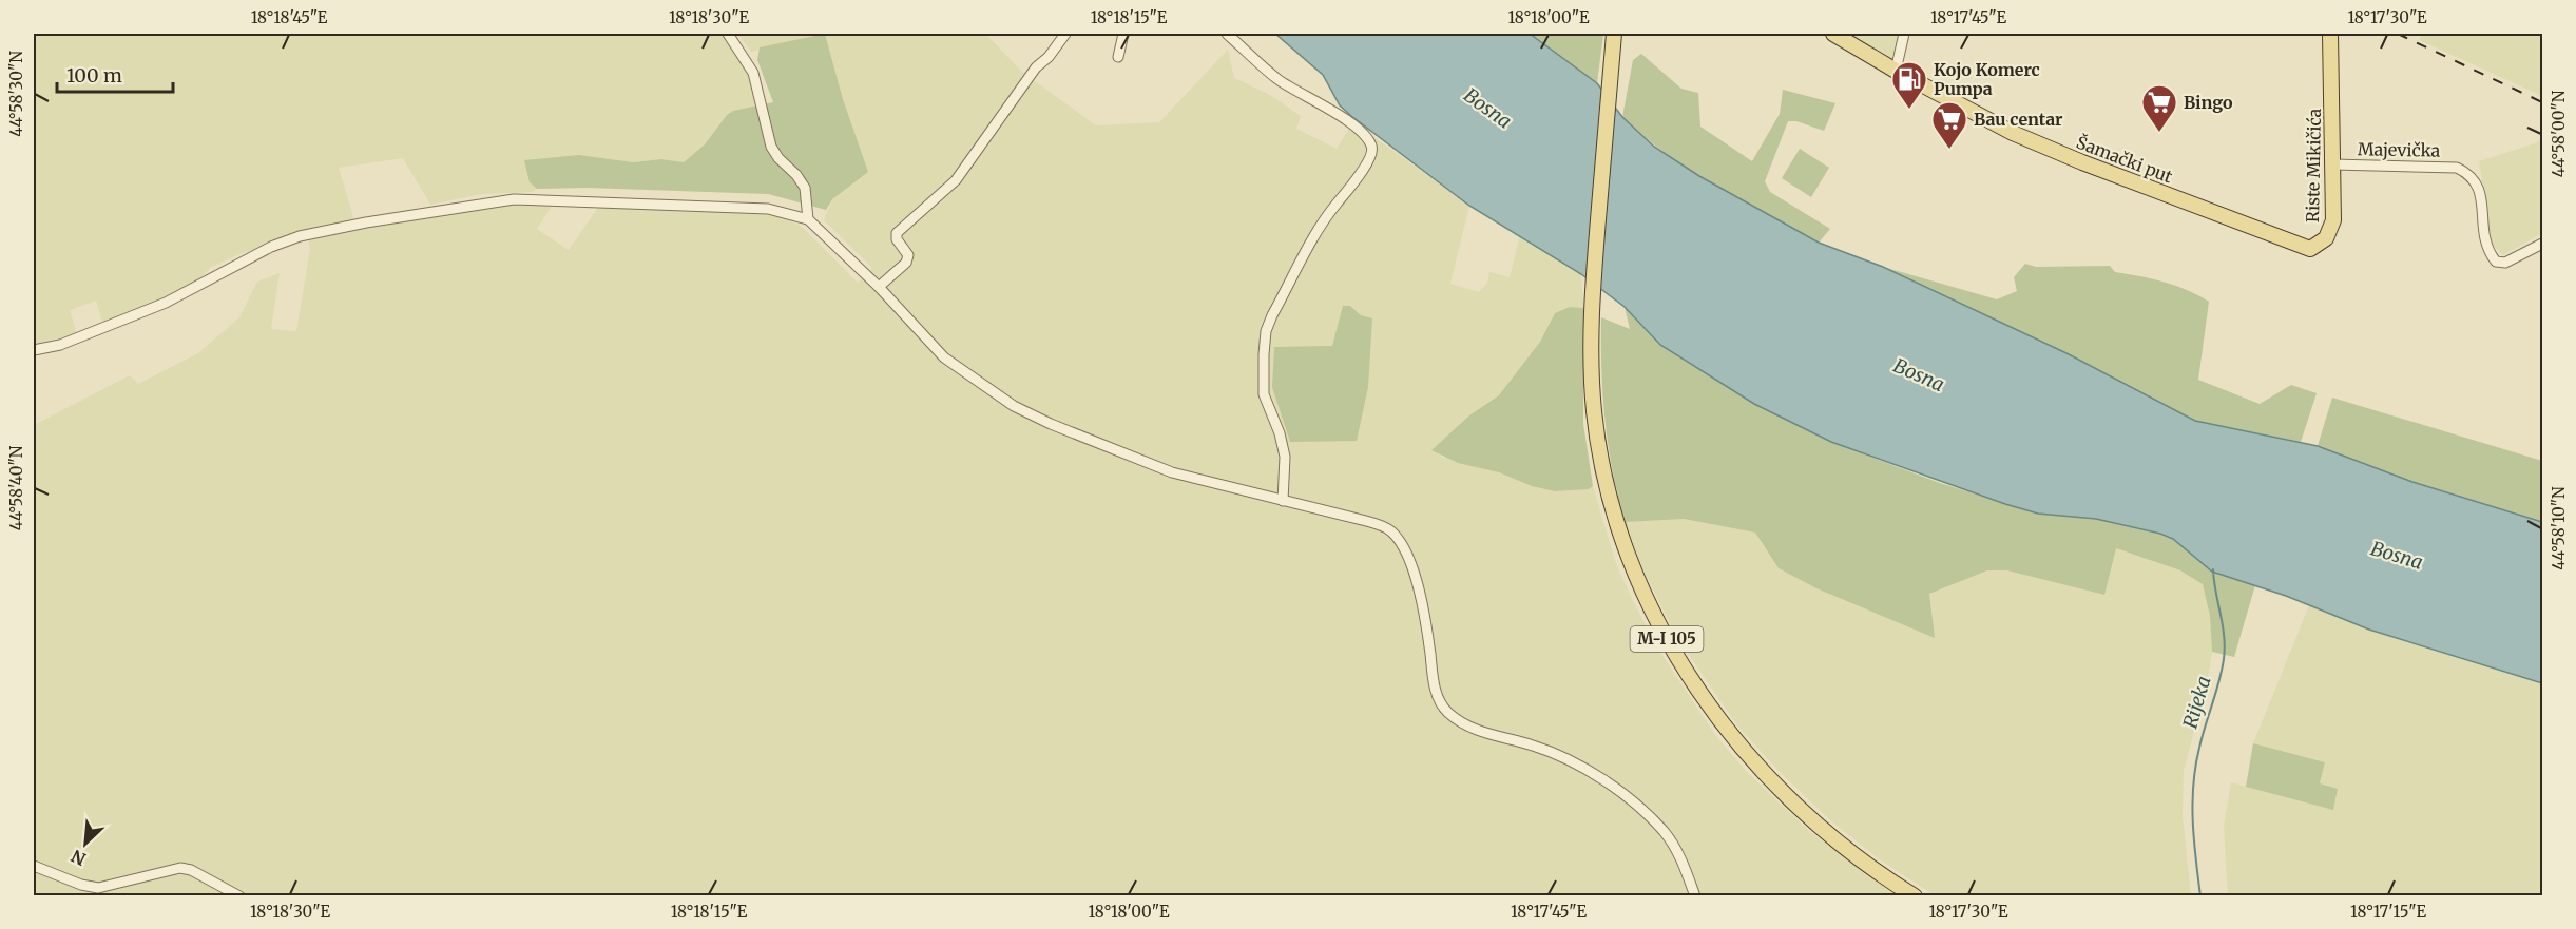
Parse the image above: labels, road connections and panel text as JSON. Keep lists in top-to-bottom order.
{
  "streets": {
    "main road": ["Šamački put", "Riste Mikičića", "M-I 105"],
    "street": ["Majevička"]
  },
  "crossings": [
    ["Majevička", "Riste Mikičića"],
    ["Šamački put", "Riste Mikičića"]
  ],
  "water": ["Bosna", "Rijeka"],
  "places": {
    "fuel station": ["Kojo Komerc Pumpa"],
    "supermarket": ["Bingo", "Bau centar"]
  },
  "scale_bar": "100 m",
  "north": "bottom left",
  "coordinates": [
    "18°18'45\"E",
    "18°18'30\"E",
    "18°18'15\"E",
    "18°18'00\"E",
    "18°17'45\"E",
    "18°17'30\"E",
    "44°58'30\"N",
    "44°58'00\"N",
    "44°58'40\"N",
    "44°58'10\"N",
    "18°17'15\"E"
  ]
}
